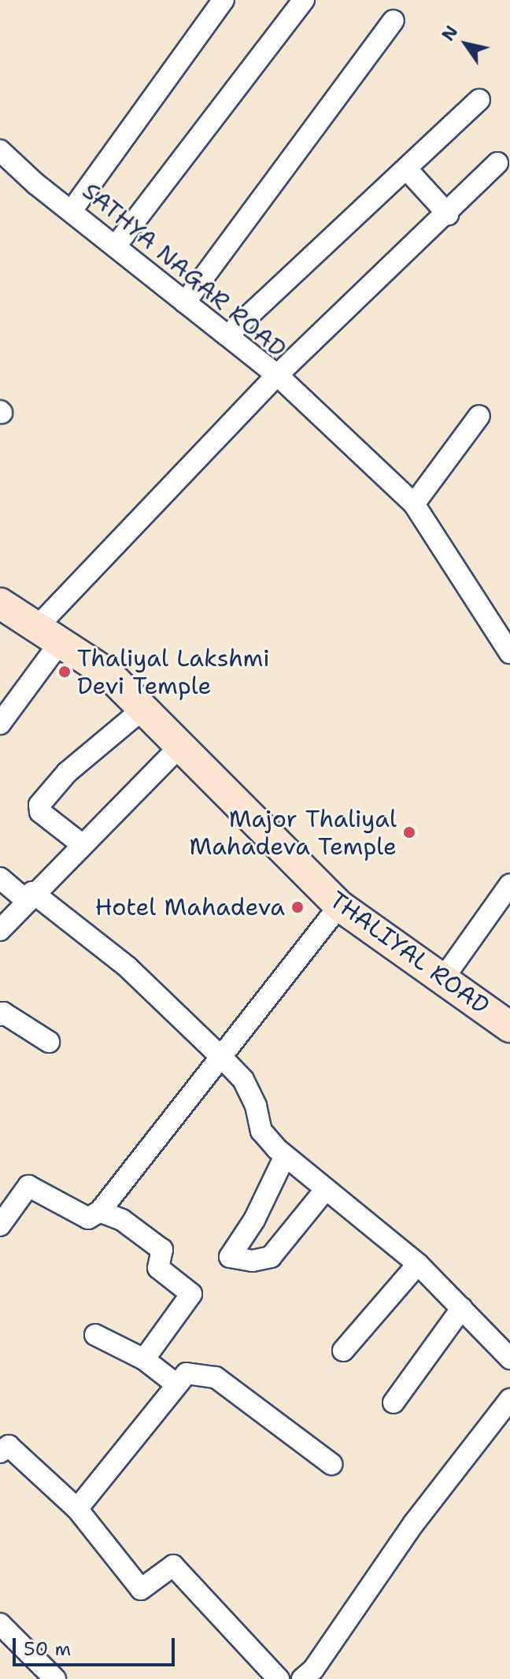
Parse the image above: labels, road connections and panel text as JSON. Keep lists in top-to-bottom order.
{
  "streets": {
    "street": ["SATHYA NAGAR ROAD", "THALIYAL ROAD"]
  },
  "crossings": [
    ["SATHYA NAGAR ROAD", "THALIYAL ROAD"]
  ],
  "places": ["Thaliyal Lakshmi Devi Temple", "Major Thaliyal Mahadeva Temple", "Hotel Mahadeva"],
  "scale_bar": "50 m",
  "north": "top left"
}
